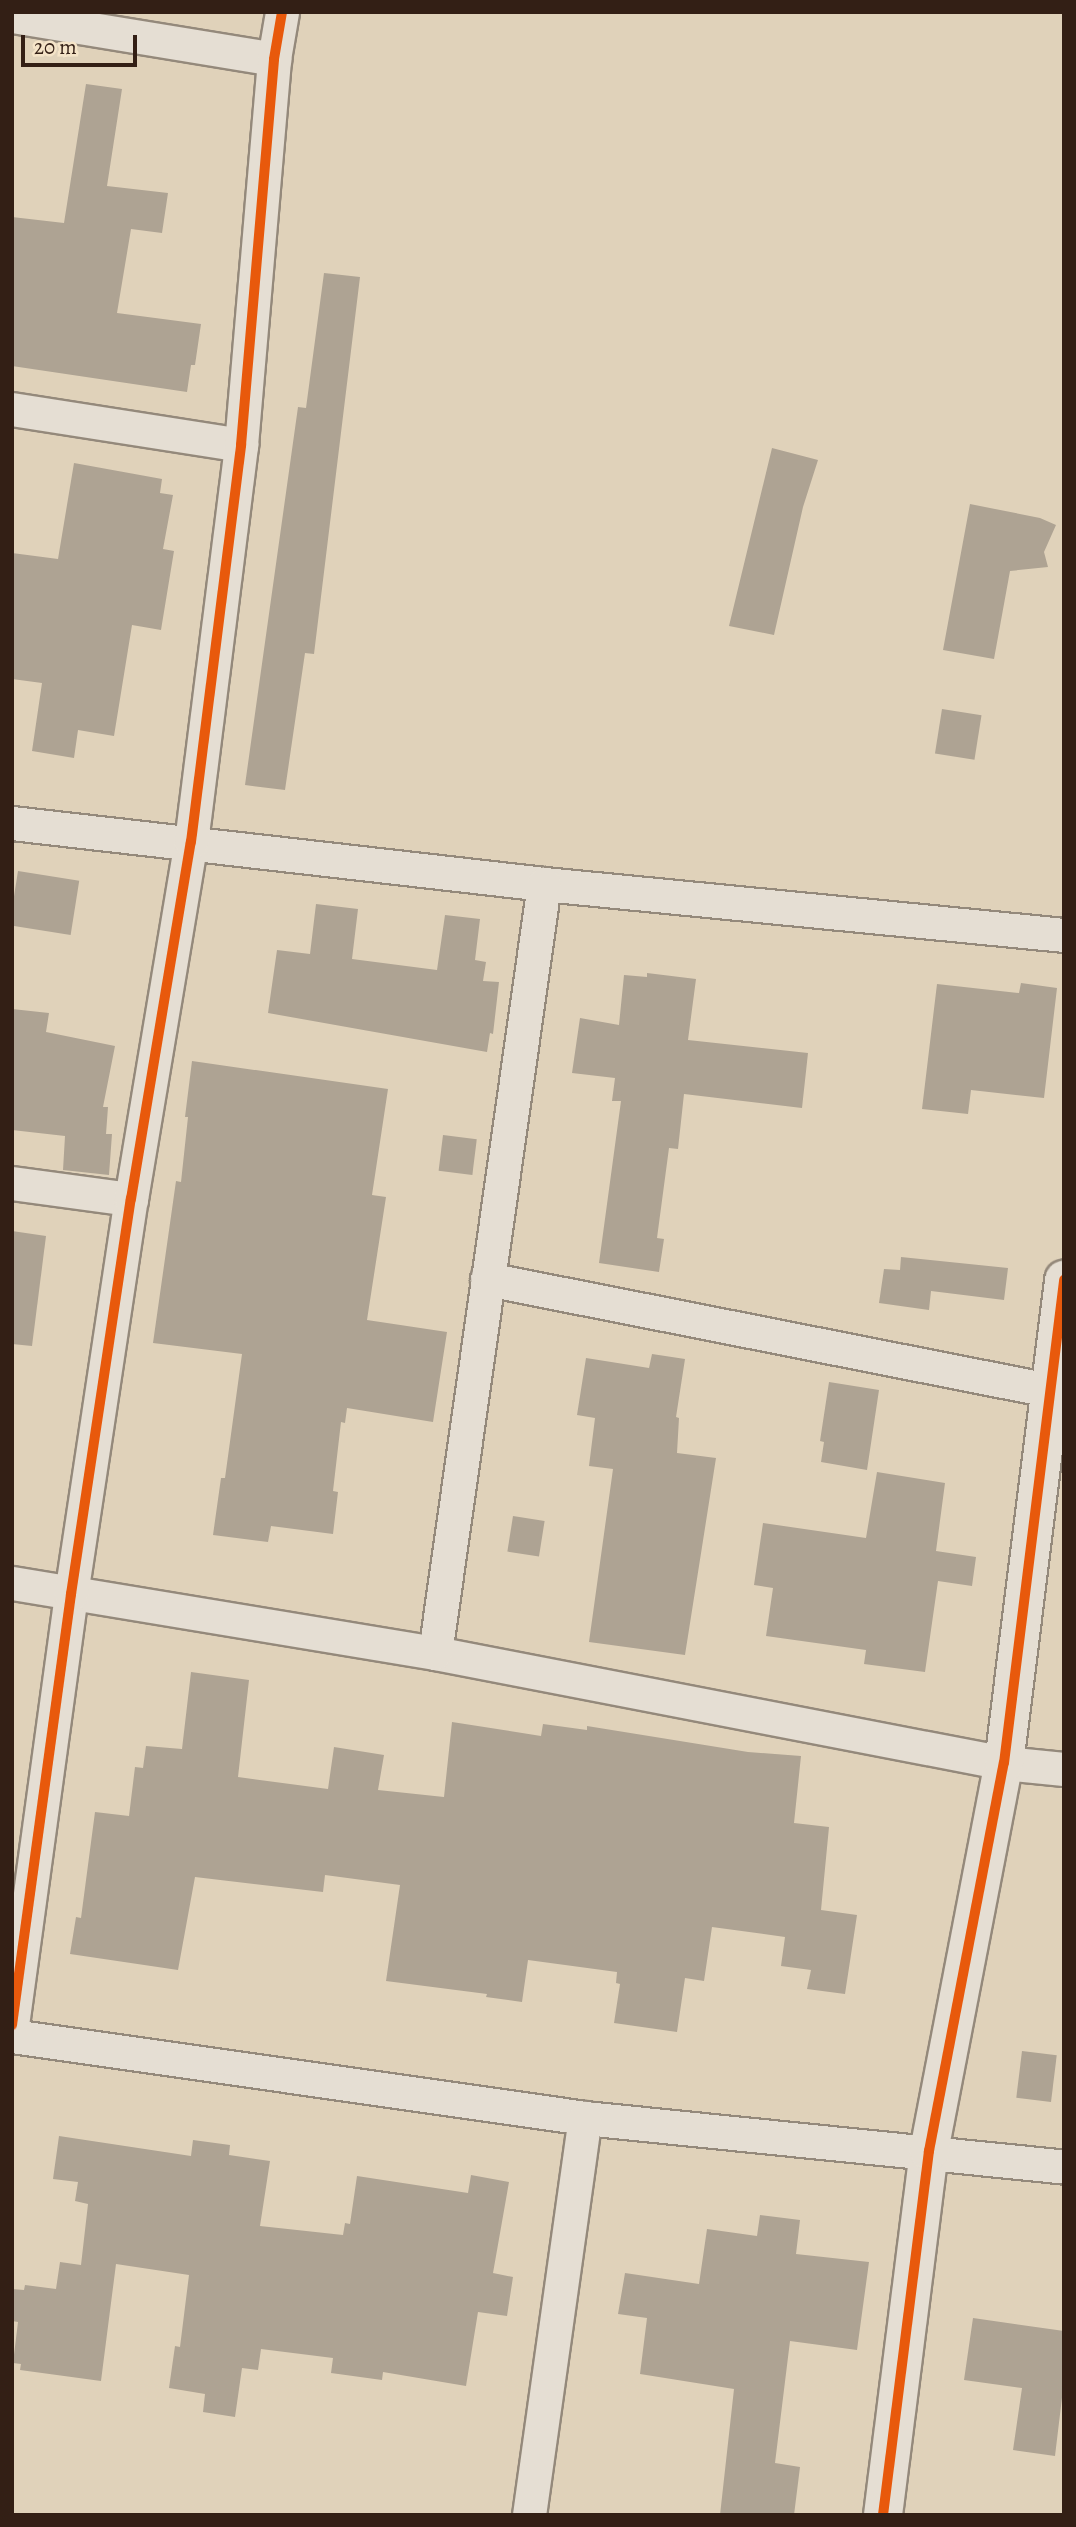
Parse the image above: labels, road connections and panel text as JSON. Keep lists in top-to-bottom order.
{
  "scale_bar": "20 m"
}
